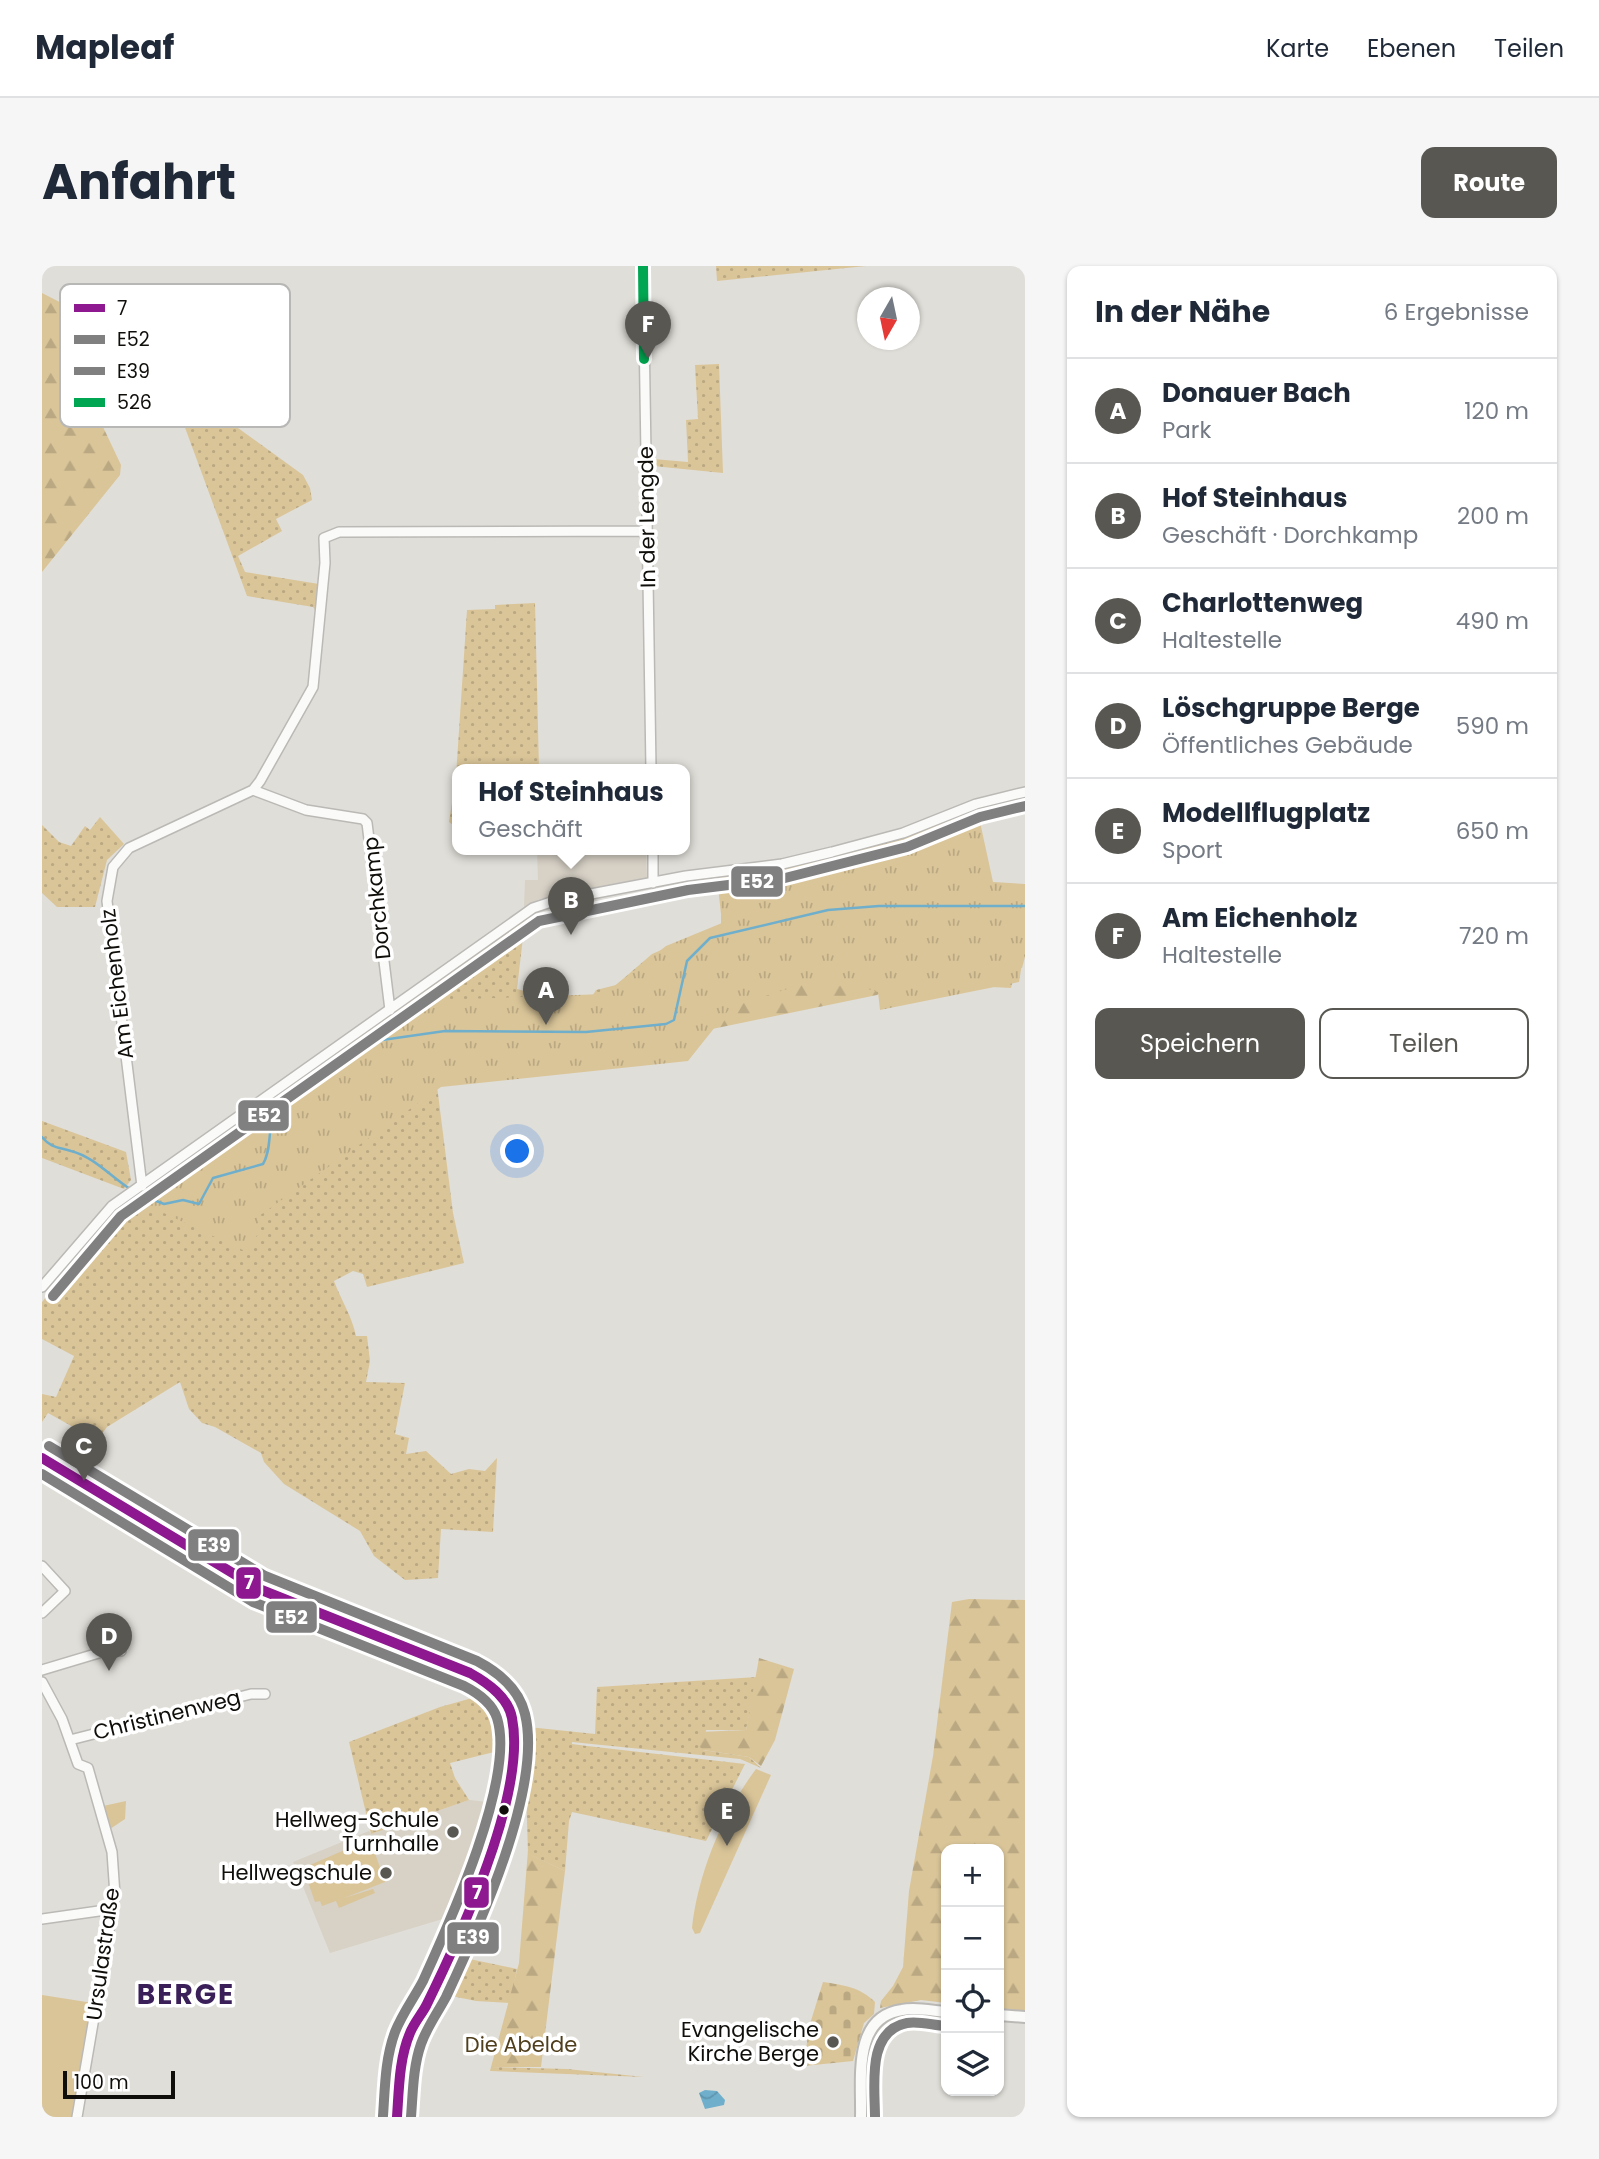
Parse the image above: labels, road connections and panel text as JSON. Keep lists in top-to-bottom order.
{
  "streets": {
    "street": [
      "In der Lengde",
      "Dorchkamp",
      "Am Eichenholz",
      "Christinenweg",
      "Ursulastraße"
    ]
  },
  "crossings": [
    ["Dorchkamp", "Am Eichenholz"],
    ["Christinenweg", "Ursulastraße"]
  ],
  "districts": ["BERGE"],
  "parks": ["Die Abelde"],
  "places": ["Hellweg-Schule Turnhalle", "Hellwegschule", "Evangelische Kirche Berge"],
  "lines": [
    "transit line 526",
    "transit line E52",
    "transit line E39",
    "transit line 7"
  ],
  "legend": [
    "7",
    "E52",
    "E39",
    "526"
  ],
  "scale_bar": "100 m",
  "north": "bottom",
  "page": {
    "header": "Mapleaf",
    "nav": ["Karte", "Ebenen", "Teilen"],
    "title": "Anfahrt",
    "buttons": [
      "Route",
      ["Speichern", "Teilen"]
    ],
    "heading": ["In der Nähe", "6 Ergebnisse"],
    "pins": [
      "F",
      "B",
      "A",
      "C",
      "D",
      "E"
    ],
    "list": [
      {
        "mark": "A",
        "name": "Donauer Bach",
        "note": "Park",
        "value": "120 m"
      },
      {
        "mark": "B",
        "name": "Hof Steinhaus",
        "note": "Geschäft · Dorchkamp",
        "value": "200 m"
      },
      {
        "mark": "C",
        "name": "Charlottenweg",
        "note": "Haltestelle",
        "value": "490 m"
      },
      {
        "mark": "D",
        "name": "Löschgruppe Berge",
        "note": "Öffentliches Gebäude",
        "value": "590 m"
      },
      {
        "mark": "E",
        "name": "Modellflugplatz",
        "note": "Sport",
        "value": "650 m"
      },
      {
        "mark": "F",
        "name": "Am Eichenholz",
        "note": "Haltestelle",
        "value": "720 m"
      }
    ],
    "popup": ["Hof Steinhaus", "Geschäft"],
    "map_buttons": ["+", "−"],
    "scale": "100 m"
  }
}
